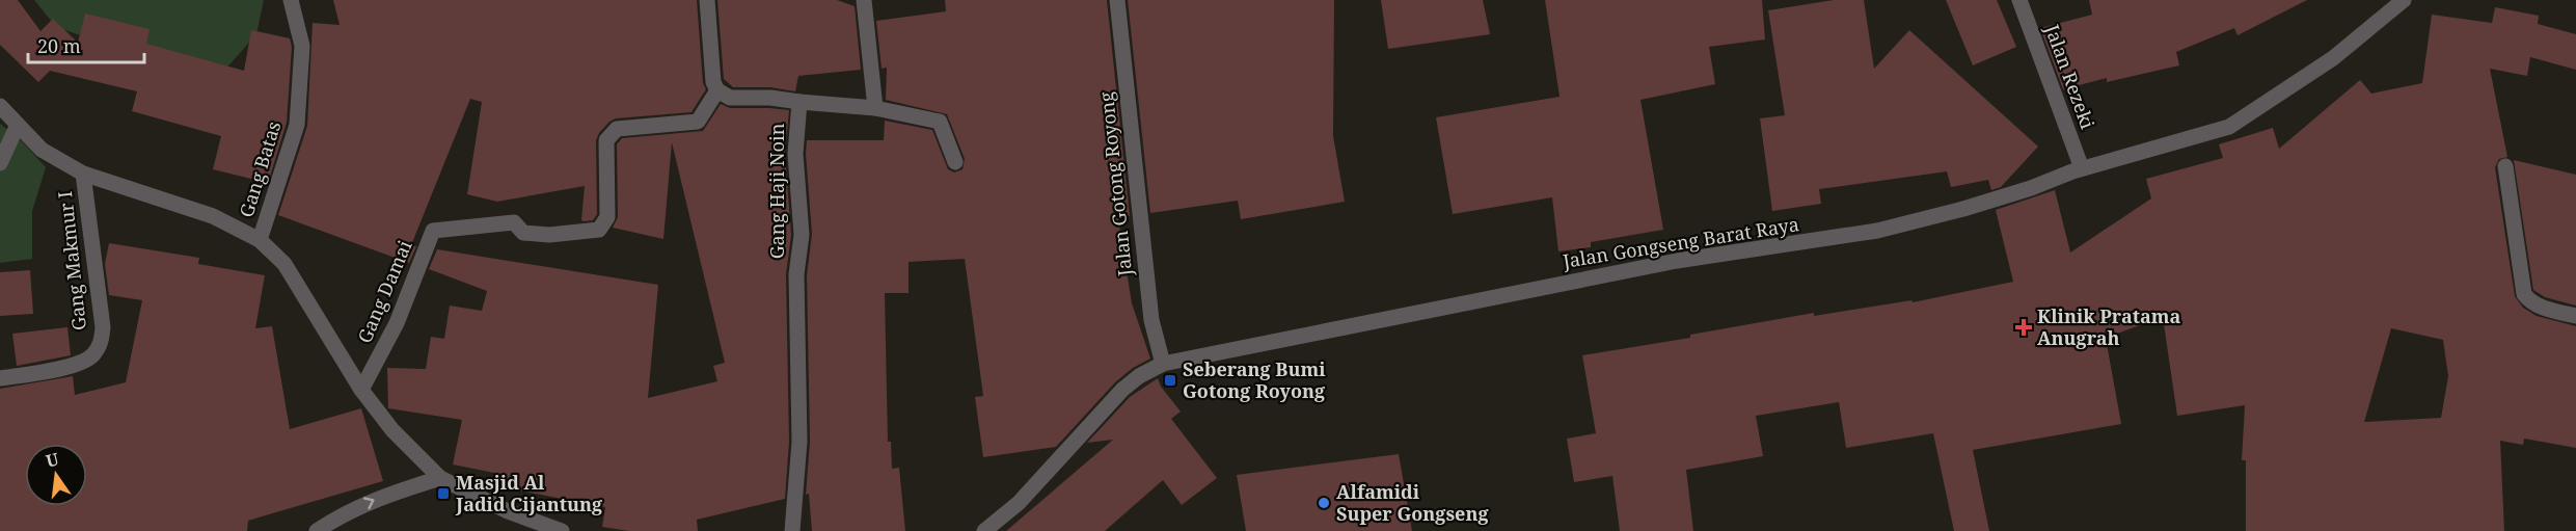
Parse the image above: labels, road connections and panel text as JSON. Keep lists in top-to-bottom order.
{
  "streets": {
    "street": [
      "Jalan Rezeki",
      "Gang Batas",
      "Jalan Gotong Royong",
      "Gang Haji Noin",
      "Jalan Gongseng Barat Raya",
      "Gang Makmur I",
      "Gang Damai"
    ]
  },
  "crossings": [
    ["Jalan Rezeki", "Jalan Gongseng Barat Raya"],
    ["Jalan Gotong Royong", "Jalan Gongseng Barat Raya"],
    ["Gang Haji Noin", "Gang Damai"]
  ],
  "places": {
    "health": ["Klinik Pratama Anugrah"],
    "transit": ["Seberang Bumi Gotong Royong", "Masjid Al Jadid Cijantung"],
    "other": ["Alfamidi Super Gongseng"]
  },
  "scale_bar": "20 m",
  "north": "top"
}
